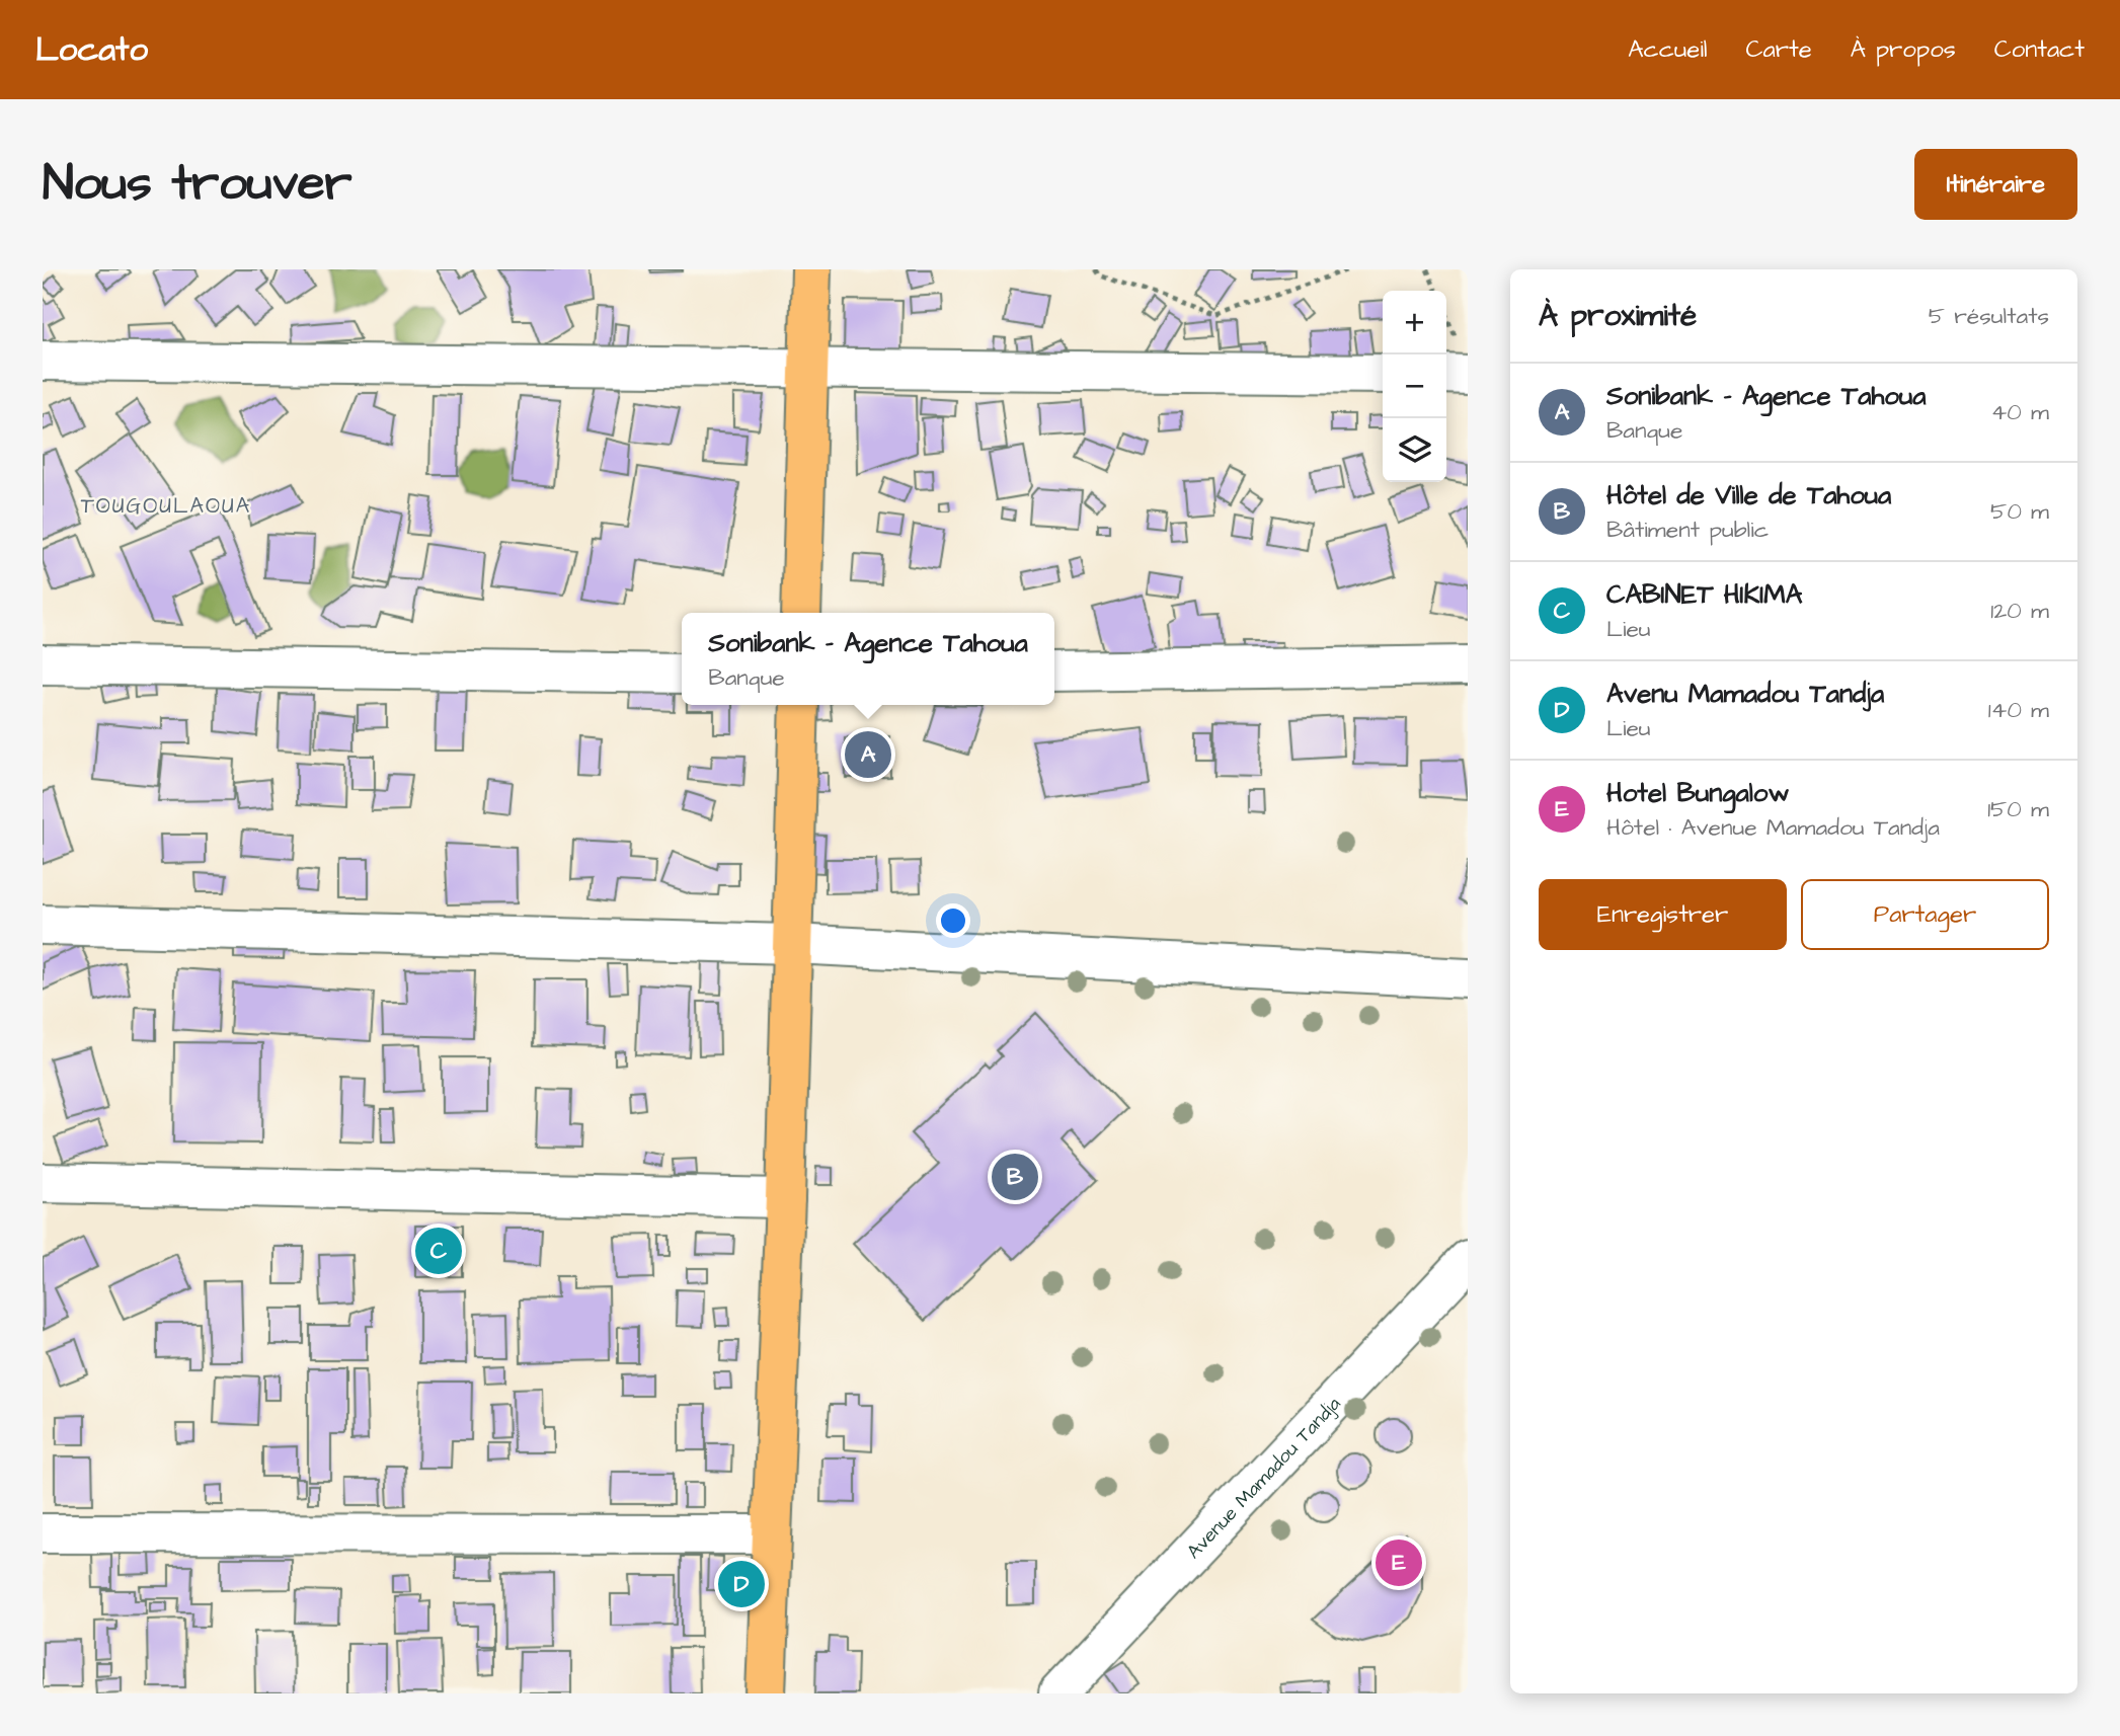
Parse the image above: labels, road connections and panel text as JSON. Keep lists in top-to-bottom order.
{
  "streets": {
    "street": ["Avenue Mamadou Tandja"]
  },
  "districts": ["TOUGOULAOUA"],
  "page": {
    "header": "Locato",
    "nav": [
      "Accueil",
      "Carte",
      "À propos",
      "Contact"
    ],
    "buttons": [
      "Itinéraire",
      ["Enregistrer", "Partager"]
    ],
    "title": "Nous trouver",
    "heading": ["À proximité", "5 résultats"],
    "map_buttons": ["+", "−"],
    "list": [
      {
        "mark": "A",
        "name": "Sonibank - Agence Tahoua",
        "note": "Banque",
        "value": "40 m"
      },
      {
        "mark": "B",
        "name": "Hôtel de Ville de Tahoua",
        "note": "Bâtiment public",
        "value": "50 m"
      },
      {
        "mark": "C",
        "name": "CABINET HIKIMA",
        "note": "Lieu",
        "value": "120 m"
      },
      {
        "mark": "D",
        "name": "Avenu Mamadou Tandja",
        "note": "Lieu",
        "value": "140 m"
      },
      {
        "mark": "E",
        "name": "Hotel Bungalow",
        "note": "Hôtel · Avenue Mamadou Tandja",
        "value": "150 m"
      }
    ],
    "popup": ["Sonibank - Agence Tahoua", "Banque"],
    "pins": [
      "A",
      "B",
      "C",
      "E",
      "D"
    ]
  }
}
